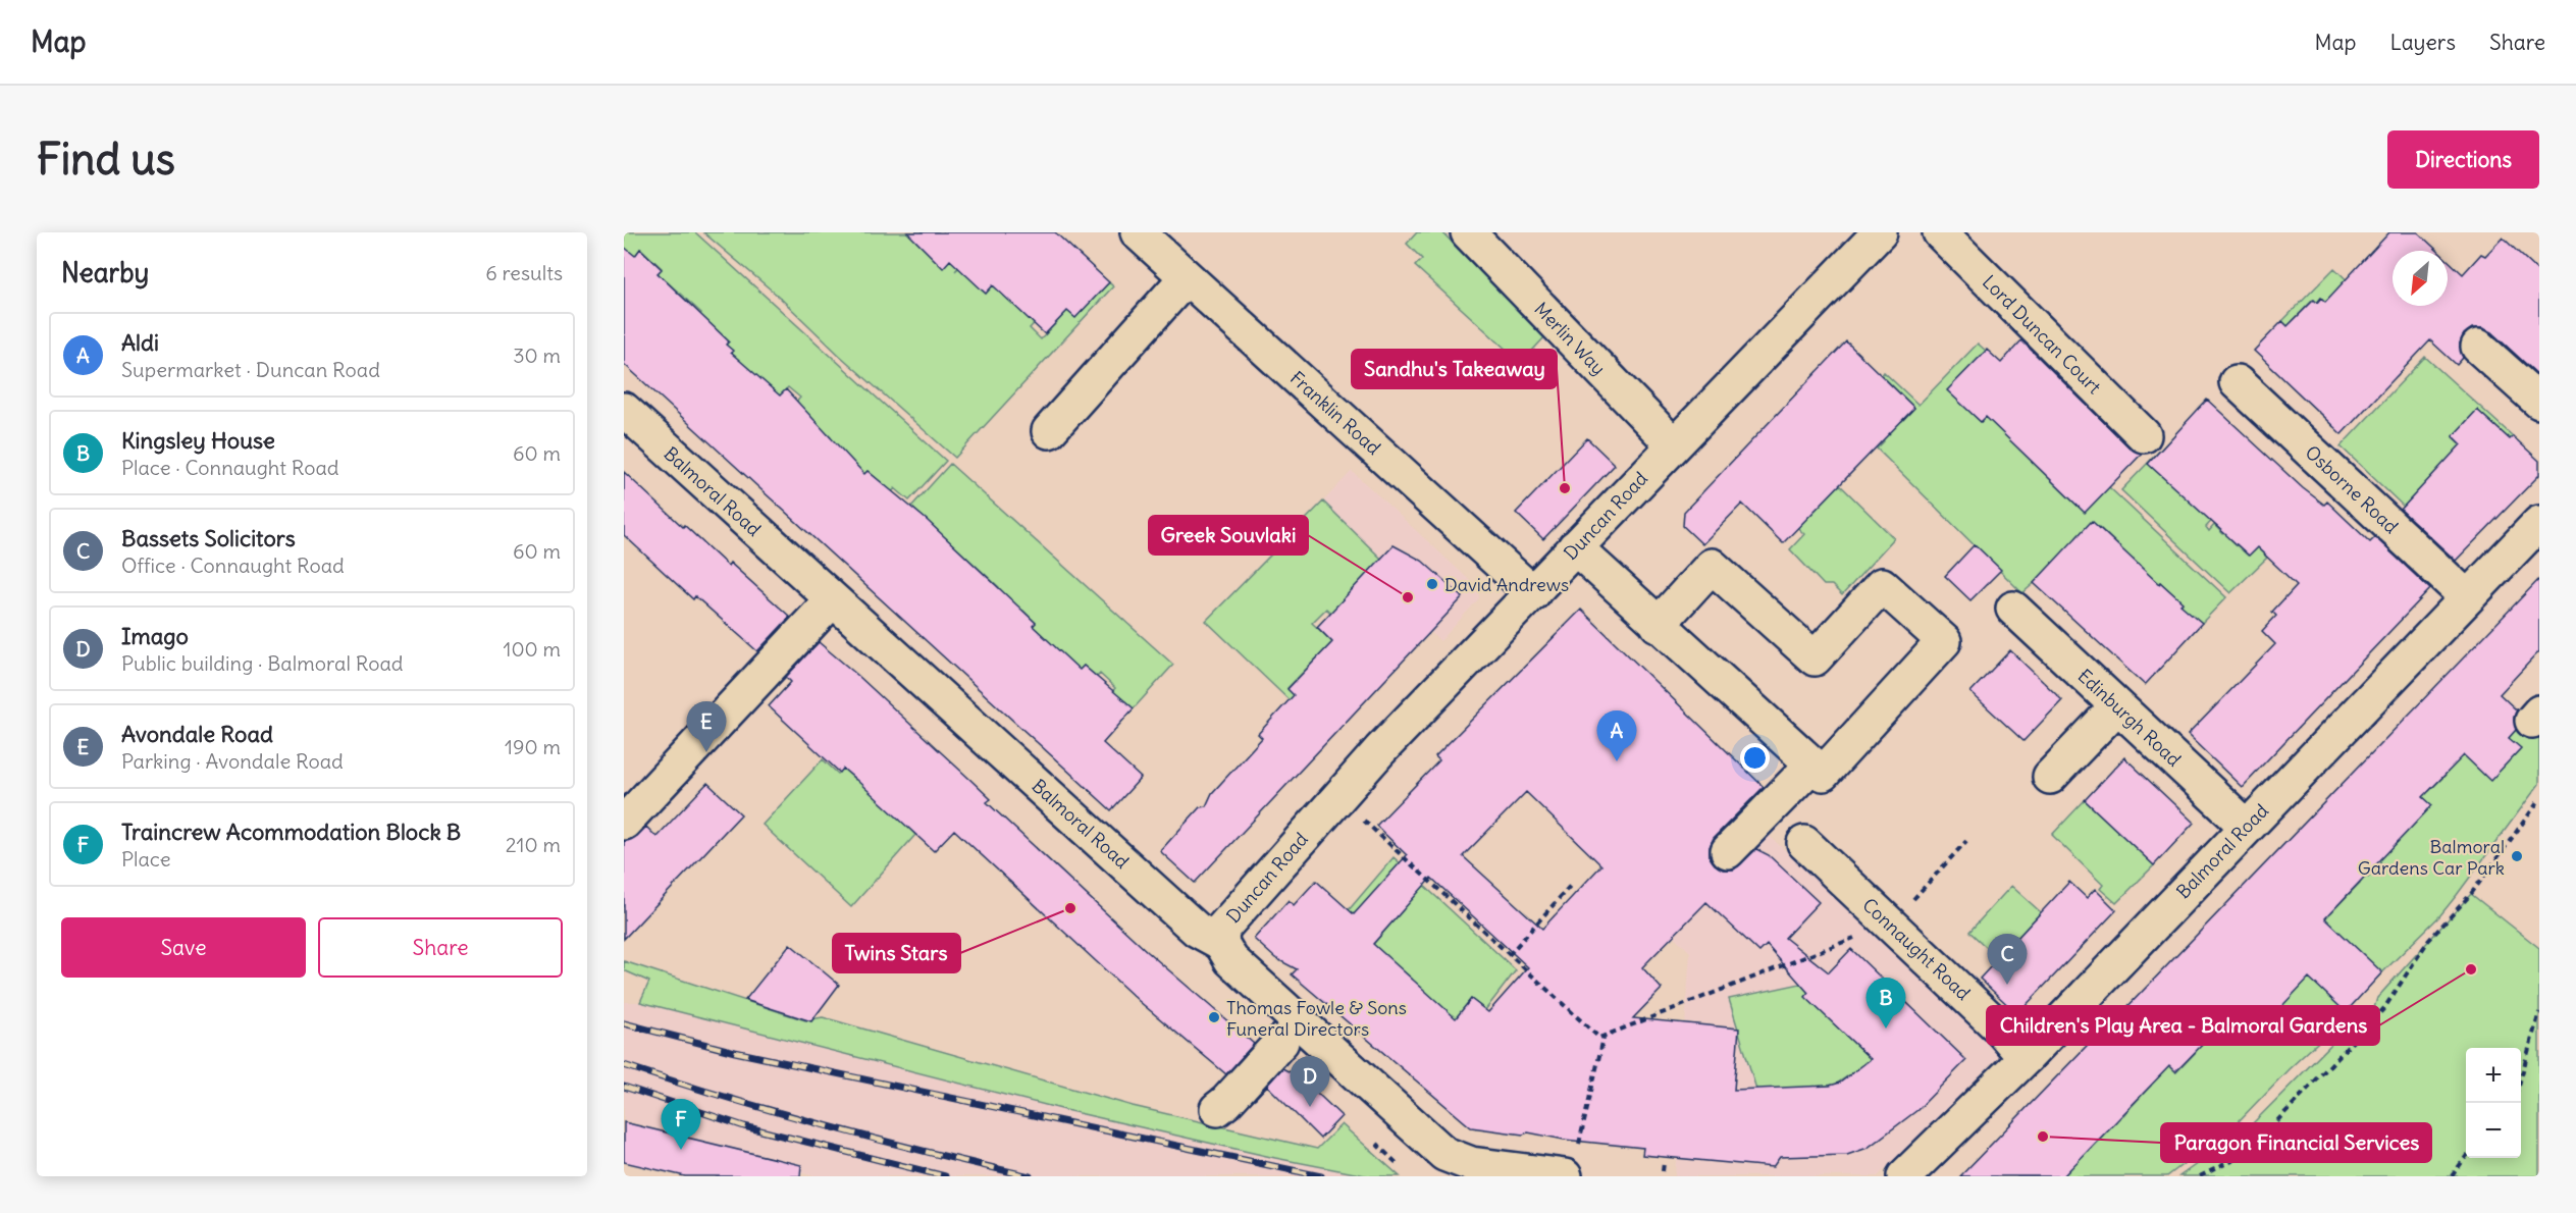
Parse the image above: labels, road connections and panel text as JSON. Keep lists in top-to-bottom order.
{
  "streets": {
    "street": [
      "Lord Duncan Court",
      "Merlin Way",
      "Franklin Road",
      "Osborne Road",
      "Balmoral Road",
      "Duncan Road",
      "Edinburgh Road",
      "Connaught Road"
    ]
  },
  "crossings": [
    ["Merlin Way", "Duncan Road"],
    ["Franklin Road", "Duncan Road"],
    ["Osborne Road", "Balmoral Road"],
    ["Balmoral Road", "Duncan Road"],
    ["Balmoral Road", "Edinburgh Road"],
    ["Balmoral Road", "Connaught Road"]
  ],
  "places": [
    "Sandhu's Takeaway",
    "David Andrews",
    "Greek Souvlaki",
    "Balmoral Gardens Car Park",
    "Twins Stars",
    "Children's Play Area - Balmoral Gardens",
    "Thomas Fowle & Sons Funeral Directors",
    "Paragon Financial Services"
  ],
  "north": "bottom left",
  "page": {
    "header": "Map",
    "nav": ["Map", "Layers", "Share"],
    "buttons": [
      "Directions",
      ["Save", "Share"]
    ],
    "title": "Find us",
    "heading": ["Nearby", "6 results"],
    "list": [
      {
        "mark": "A",
        "name": "Aldi",
        "note": "Supermarket · Duncan Road",
        "value": "30 m"
      },
      {
        "mark": "B",
        "name": "Kingsley House",
        "note": "Place · Connaught Road",
        "value": "60 m"
      },
      {
        "mark": "C",
        "name": "Bassets Solicitors",
        "note": "Office · Connaught Road",
        "value": "60 m"
      },
      {
        "mark": "D",
        "name": "Imago",
        "note": "Public building · Balmoral Road",
        "value": "100 m"
      },
      {
        "mark": "E",
        "name": "Avondale Road",
        "note": "Parking · Avondale Road",
        "value": "190 m"
      },
      {
        "mark": "F",
        "name": "Traincrew Acommodation Block B",
        "note": "Place",
        "value": "210 m"
      }
    ],
    "pins": [
      "E",
      "A",
      "C",
      "B",
      "D",
      "F"
    ],
    "map_buttons": ["+", "−"]
  }
}
